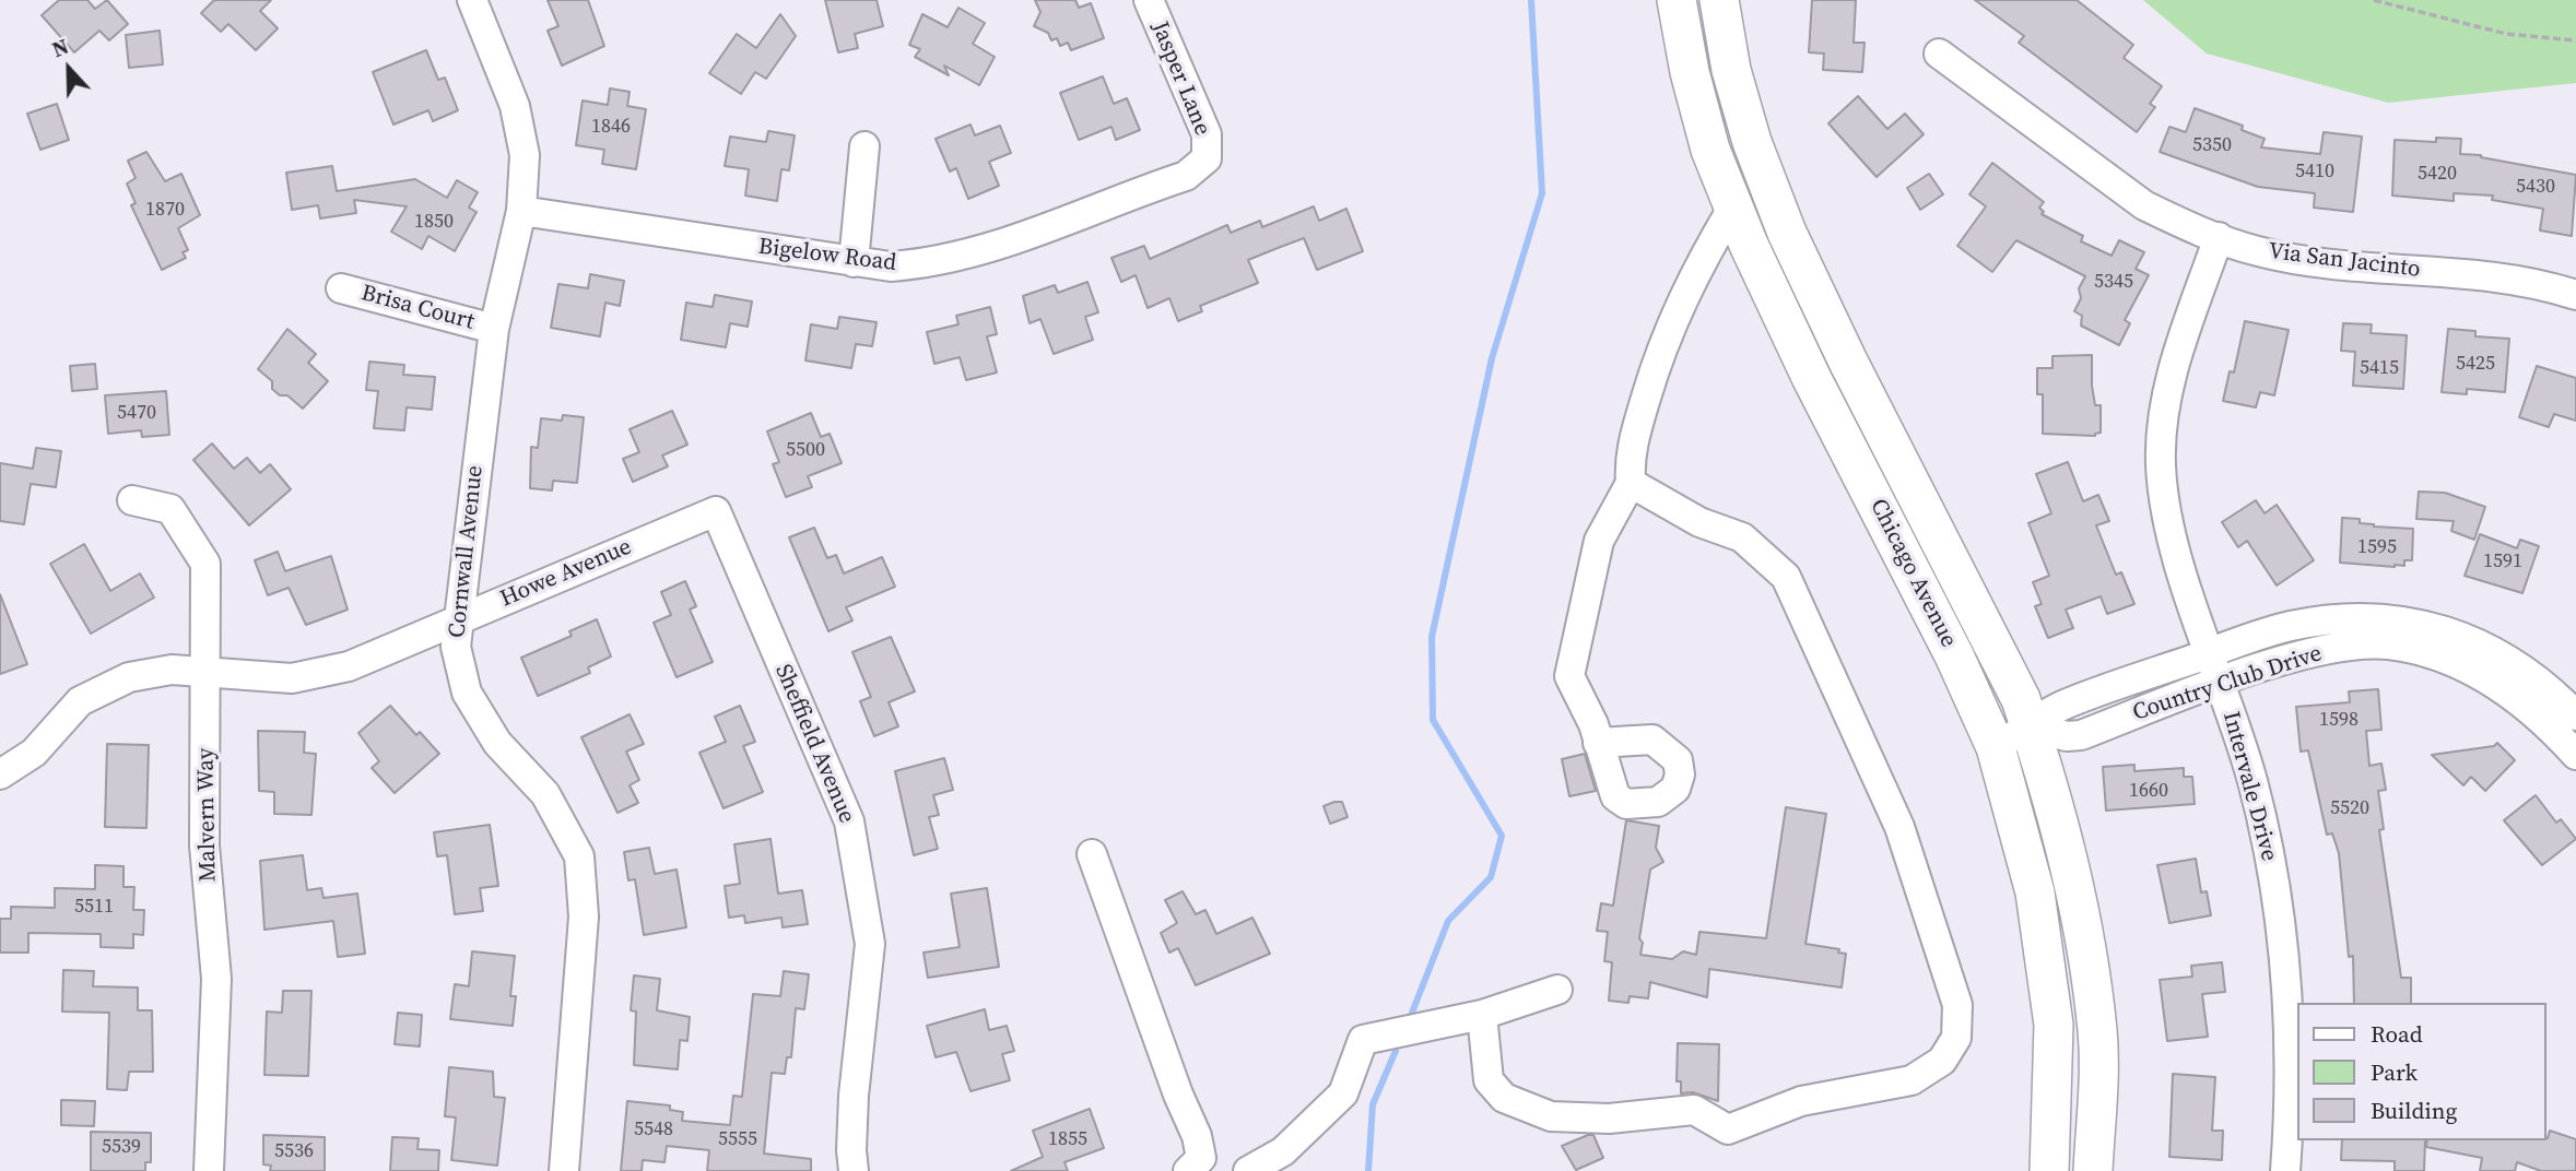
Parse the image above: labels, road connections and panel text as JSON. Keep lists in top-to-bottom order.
{
  "streets": {
    "main road": ["Chicago Avenue"],
    "street": [
      "Jasper Lane",
      "Bigelow Road",
      "Via San Jacinto",
      "Brisa Court",
      "Cornwall Avenue",
      "Howe Avenue",
      "Country Club Drive",
      "Sheffield Avenue",
      "Intervale Drive",
      "Malvern Way"
    ]
  },
  "crossings": [
    ["Jasper Lane", "Bigelow Road"],
    ["Bigelow Road", "Cornwall Avenue"],
    ["Via San Jacinto", "Intervale Drive"],
    ["Brisa Court", "Cornwall Avenue"],
    ["Cornwall Avenue", "Howe Avenue"],
    ["Howe Avenue", "Sheffield Avenue"],
    ["Howe Avenue", "Malvern Way"],
    ["Chicago Avenue", "Country Club Drive"],
    ["Country Club Drive", "Intervale Drive"]
  ],
  "house_numbers": [
    "1846",
    "5350",
    "5410",
    "5420",
    "5430",
    "1870",
    "1850",
    "5345",
    "5425",
    "5415",
    "5470",
    "5500",
    "1595",
    "1591",
    "1598",
    "1660",
    "5520",
    "5511",
    "5548",
    "5555",
    "1855",
    "5539",
    "5536"
  ],
  "legend": ["Road", "Park", "Building"],
  "north": "top"
}
